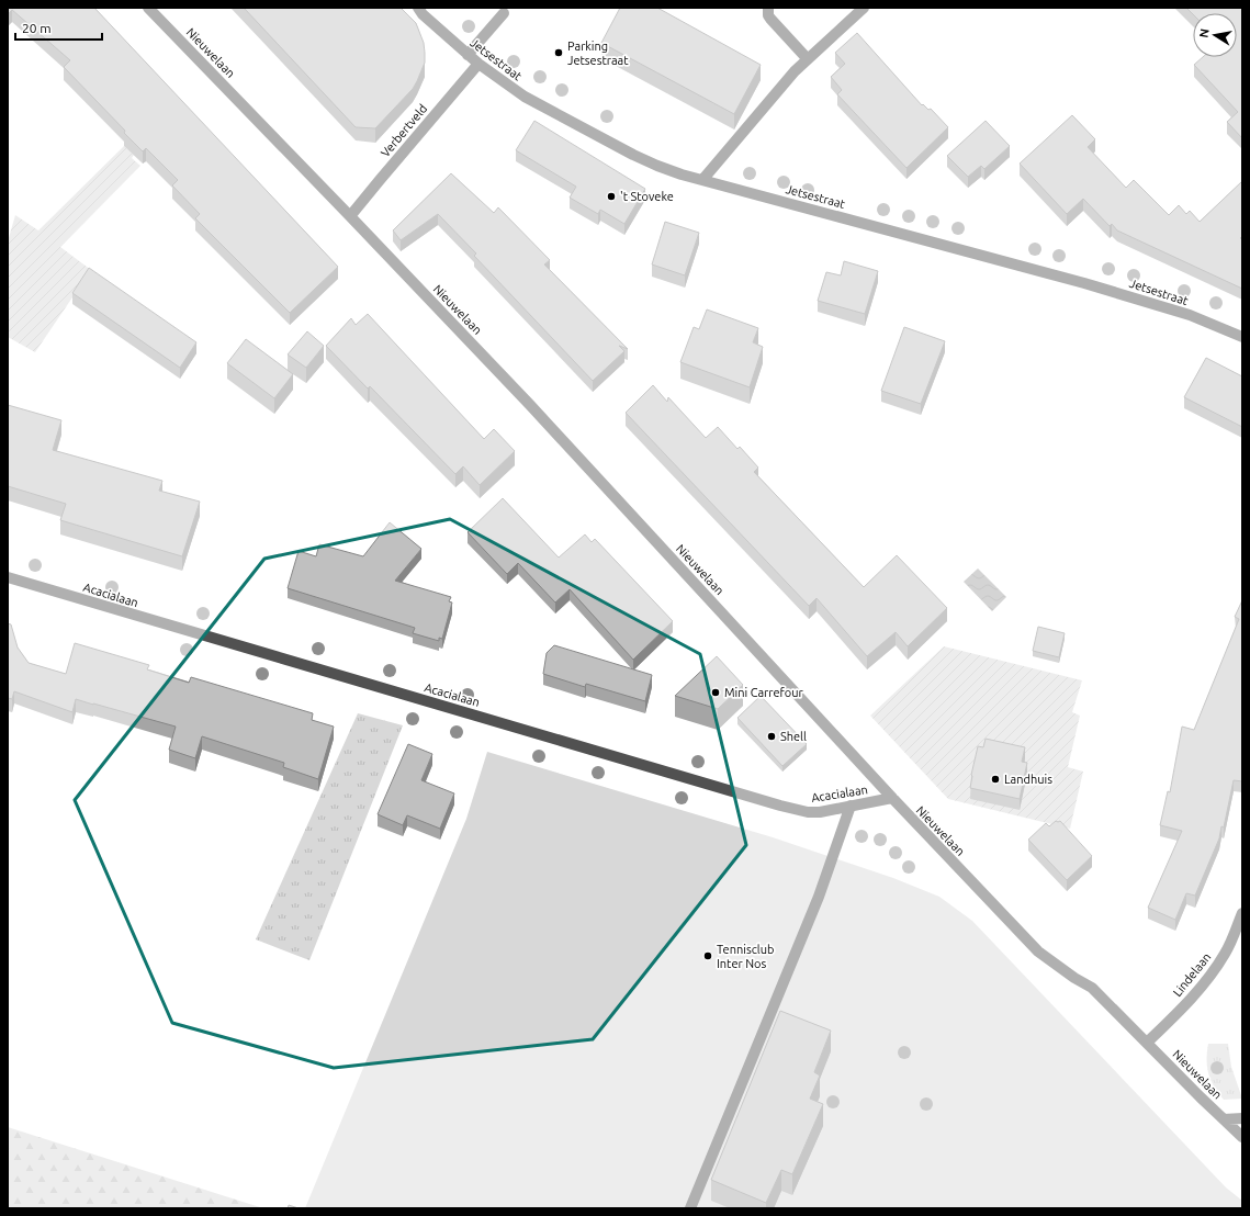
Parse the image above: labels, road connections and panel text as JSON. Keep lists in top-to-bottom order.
{
  "streets": {
    "street": [
      "Nieuwelaan",
      "Jetsestraat",
      "Verbertveld",
      "Acacialaan",
      "Lindelaan"
    ]
  },
  "crossings": [
    ["Nieuwelaan", "Verbertveld"],
    ["Nieuwelaan", "Acacialaan"],
    ["Nieuwelaan", "Lindelaan"],
    ["Jetsestraat", "Verbertveld"]
  ],
  "places": [
    "Parking Jetsestraat",
    "'t Stoveke",
    "Mini Carrefour",
    "Shell",
    "Landhuis",
    "Tennisclub Inter Nos"
  ],
  "scale_bar": "20 m",
  "north": "left"
}
